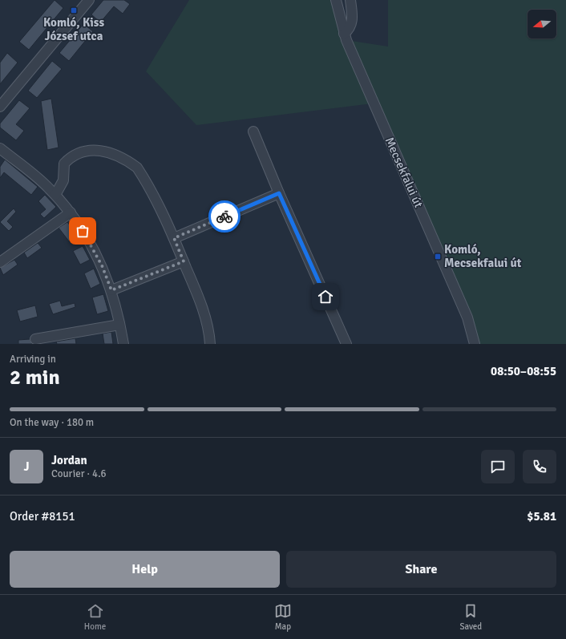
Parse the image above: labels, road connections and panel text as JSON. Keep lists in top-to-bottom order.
{
  "streets": {
    "street": ["Mecsekfalui út"]
  },
  "places": {
    "transit": ["Komló, Kiss József utca", "Komló, Mecsekfalui út"]
  },
  "north": "left",
  "page": {
    "heading": ["2 min", "Arriving in", "08:50–08:55"],
    "panel": [
      "Jordan",
      "Courier · 4.6",
      "Order #8151",
      "$5.81"
    ],
    "bar": "On the way · 180 m",
    "round": "J",
    "buttons": ["Help", "Share"],
    "tabs": ["Home", "Map", "Saved"]
  }
}
